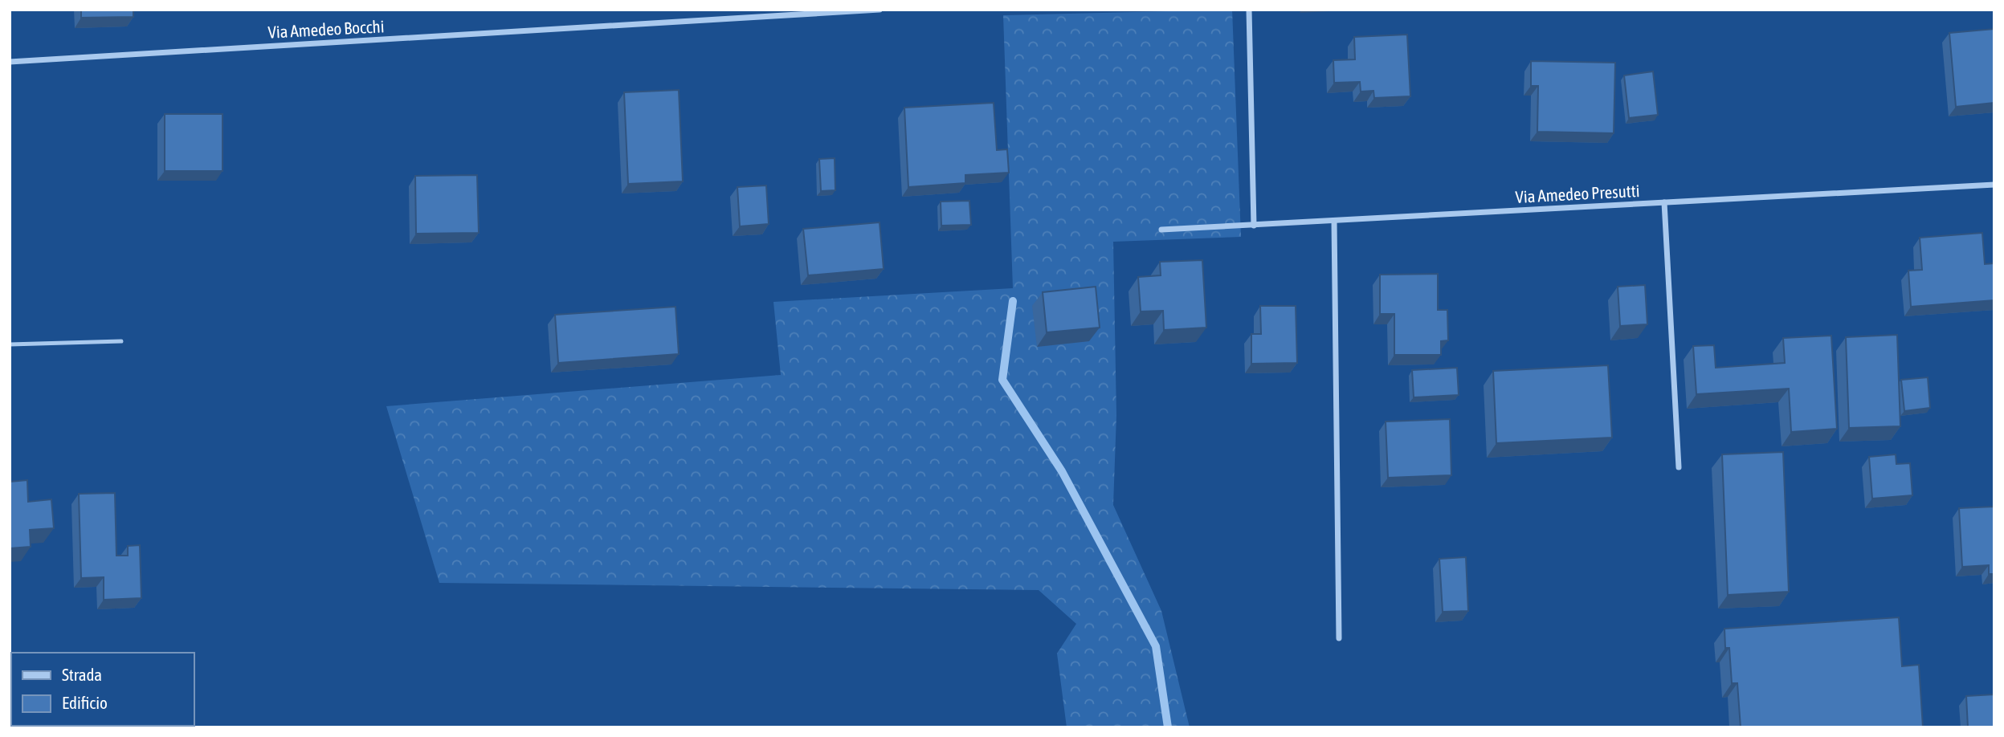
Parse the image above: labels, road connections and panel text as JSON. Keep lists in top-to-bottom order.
{
  "streets": {
    "street": ["Via Amedeo Bocchi", "Via Amedeo Presutti"]
  },
  "legend": ["Strada", "Edificio"]
}
